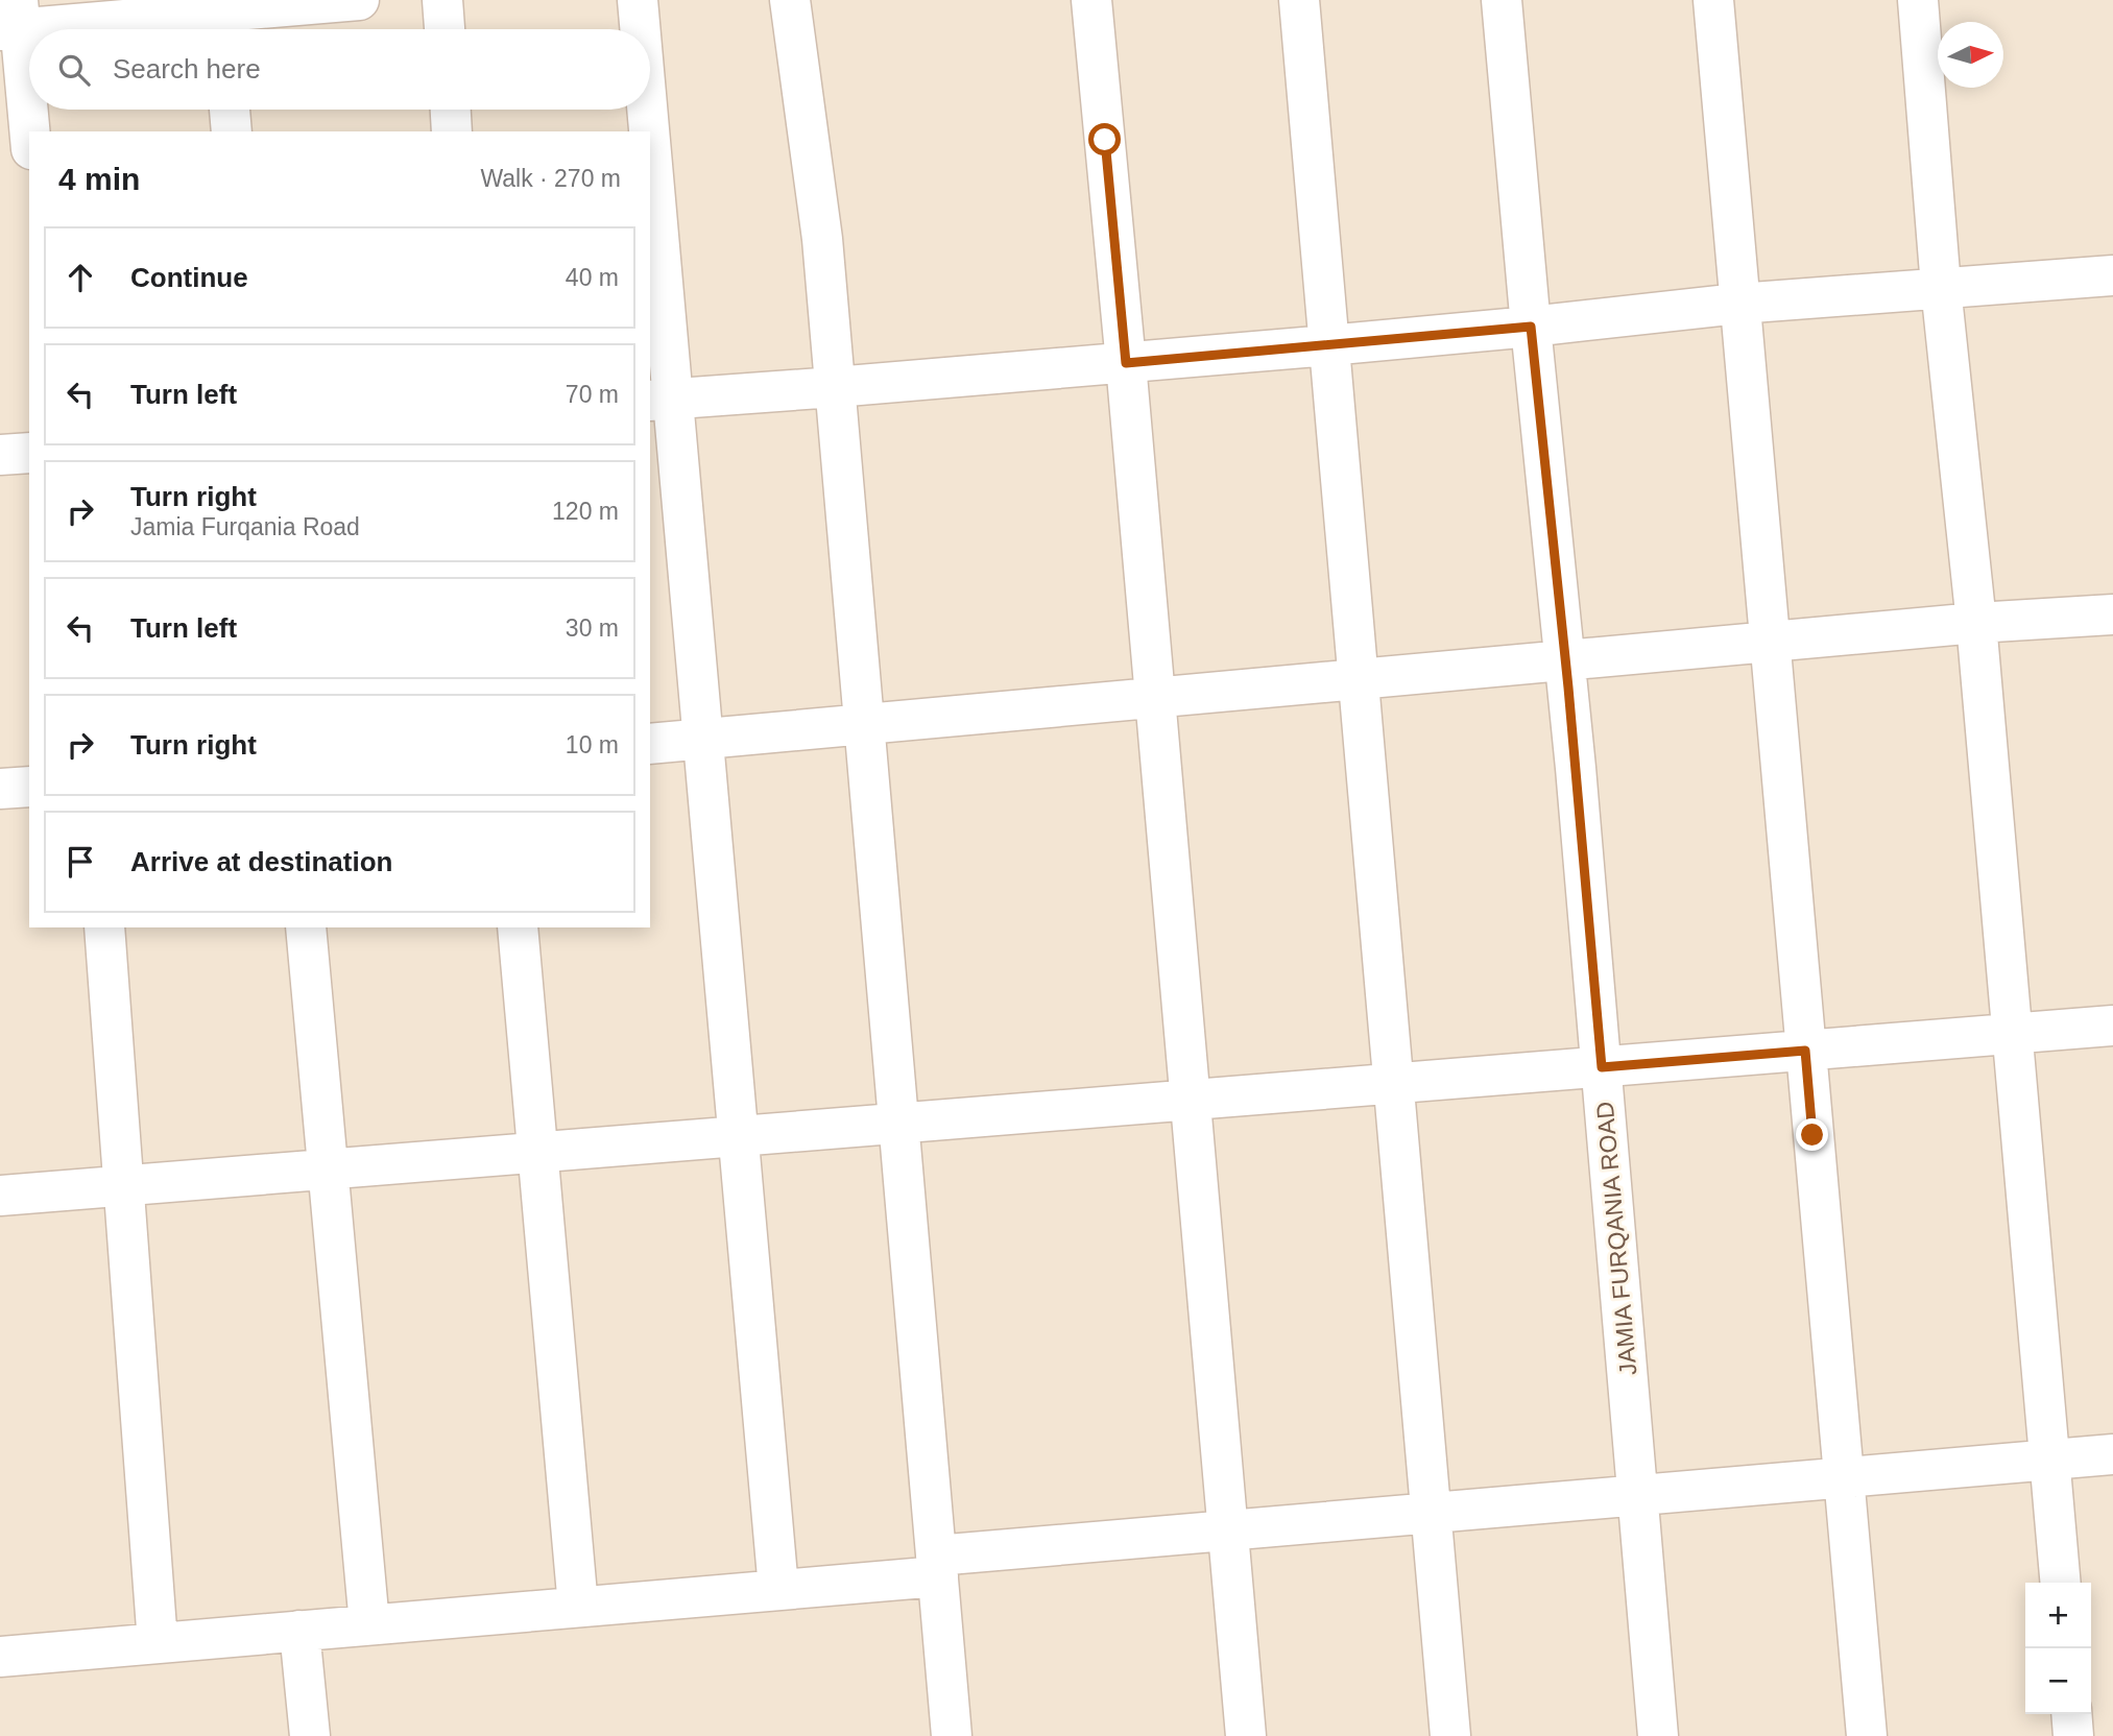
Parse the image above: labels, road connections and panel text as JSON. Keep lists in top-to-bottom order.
{
  "streets": {
    "street": ["JAMIA FURQANIA ROAD"]
  },
  "north": "right",
  "page": {
    "search": "Search here",
    "heading": ["4 min", "Walk · 270 m"],
    "list": [
      ["Continue", "40 m"],
      ["Turn left", "70 m"],
      ["Turn right", "Jamia Furqania Road", "120 m"],
      ["Turn left", "30 m"],
      ["Turn right", "10 m"],
      "Arrive at destination"
    ],
    "map_buttons": ["+", "−"]
  }
}
